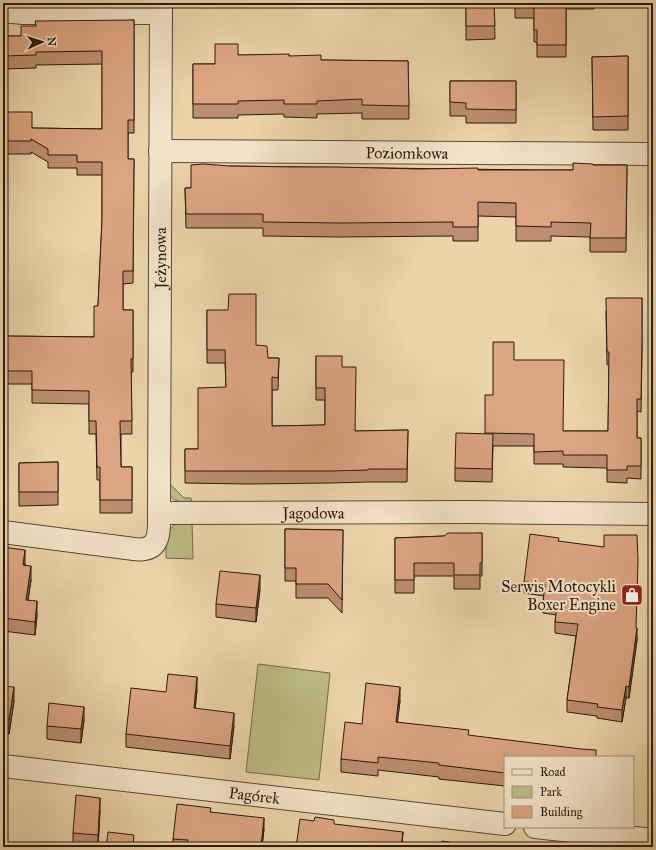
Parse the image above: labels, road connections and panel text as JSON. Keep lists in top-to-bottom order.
{
  "streets": {
    "street": [
      "Poziomkowa",
      "Jeżynowa",
      "Jagodowa",
      "Pagórek"
    ]
  },
  "crossings": [
    ["Poziomkowa", "Jeżynowa"],
    ["Jeżynowa", "Jagodowa"]
  ],
  "places": {
    "shop": ["Serwis Motocykli Boxer Engine"]
  },
  "legend": ["Road", "Park", "Building"],
  "north": "right"
}
